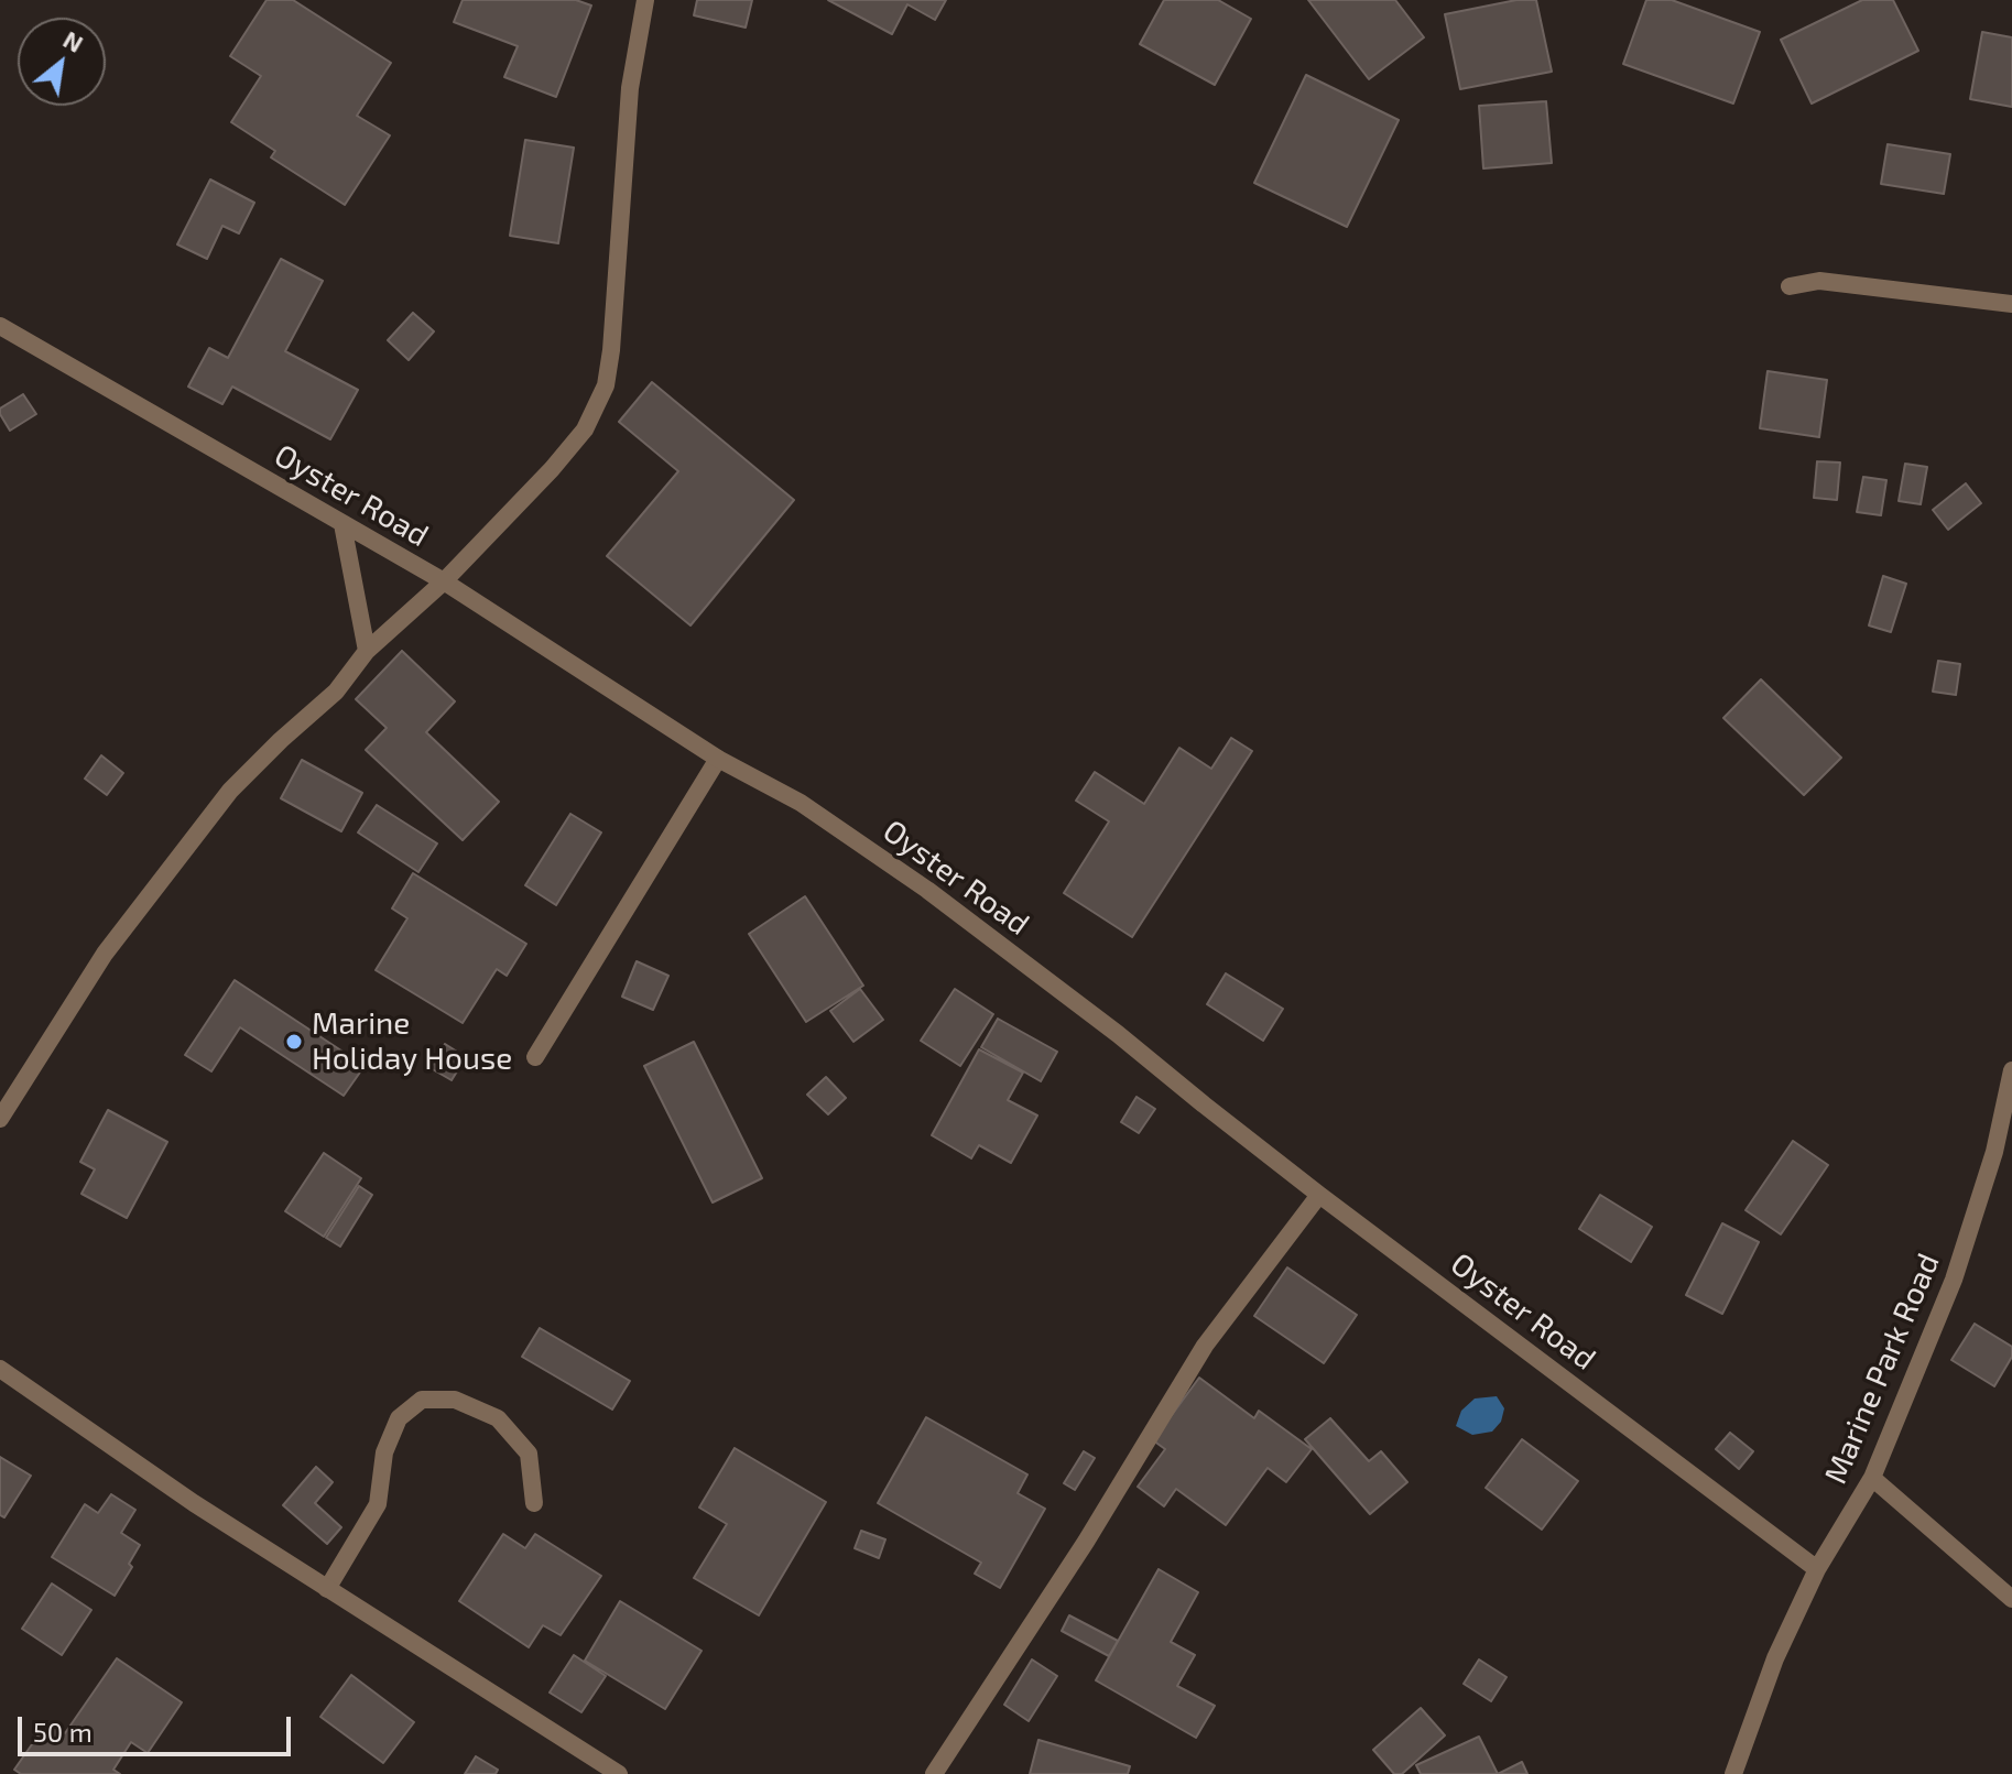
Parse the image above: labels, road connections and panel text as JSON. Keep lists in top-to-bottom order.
{
  "streets": {
    "street": ["Oyster Road", "Marine Park Road"]
  },
  "crossings": [
    ["Oyster Road", "Marine Park Road"]
  ],
  "places": ["Marine Holiday House"],
  "scale_bar": "50 m",
  "north": "top right"
}
